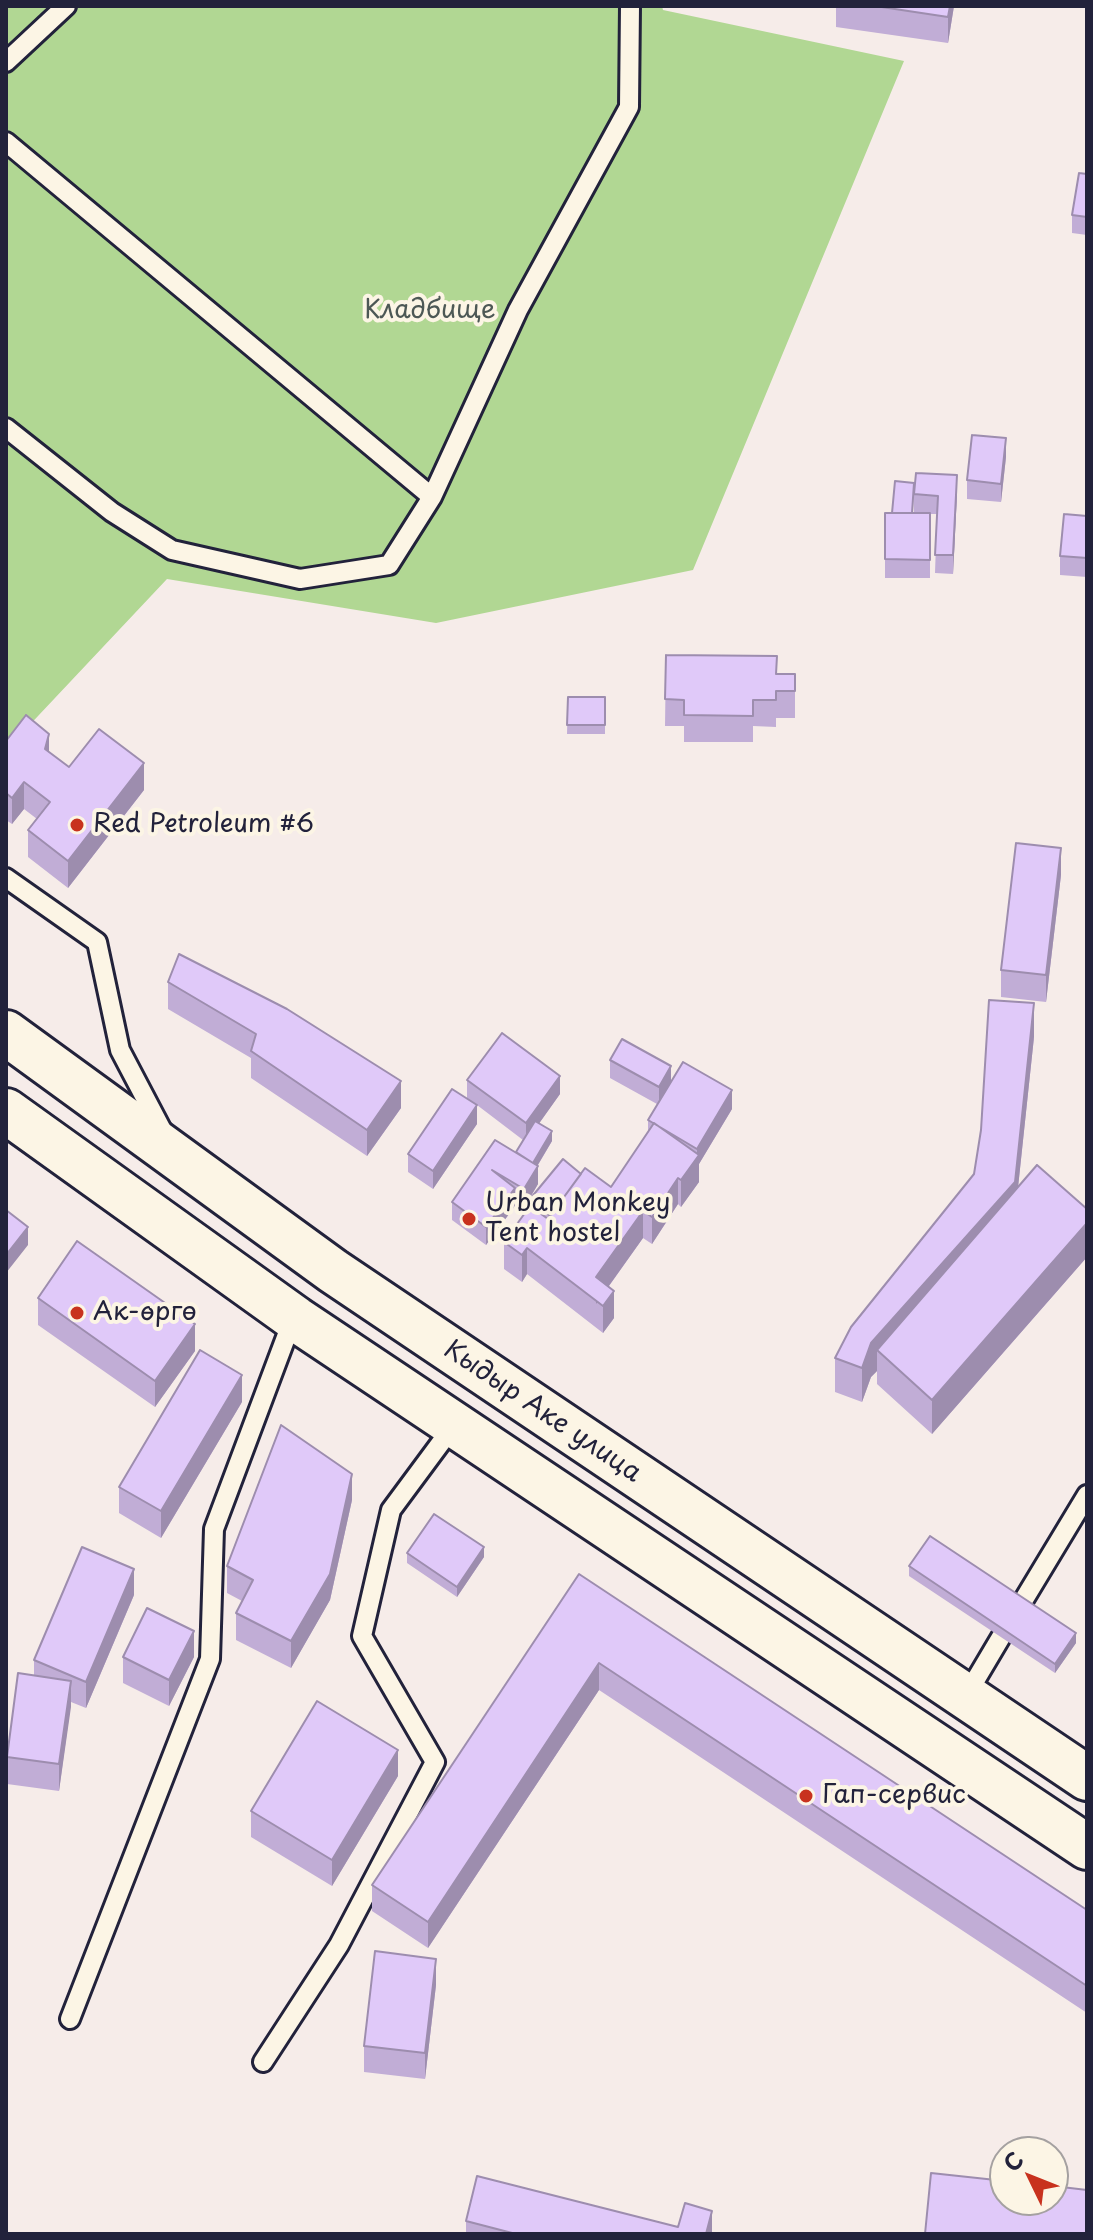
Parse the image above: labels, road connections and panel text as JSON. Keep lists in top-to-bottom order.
{
  "streets": {
    "highway": ["Кыдыр Аке улица"]
  },
  "parks": ["Кладбище"],
  "places": [
    "Red Petroleum #6",
    "Urban Monkey Tent hostel",
    "Ак-өргө",
    "Гап-сервис"
  ],
  "north": "top left"
}
